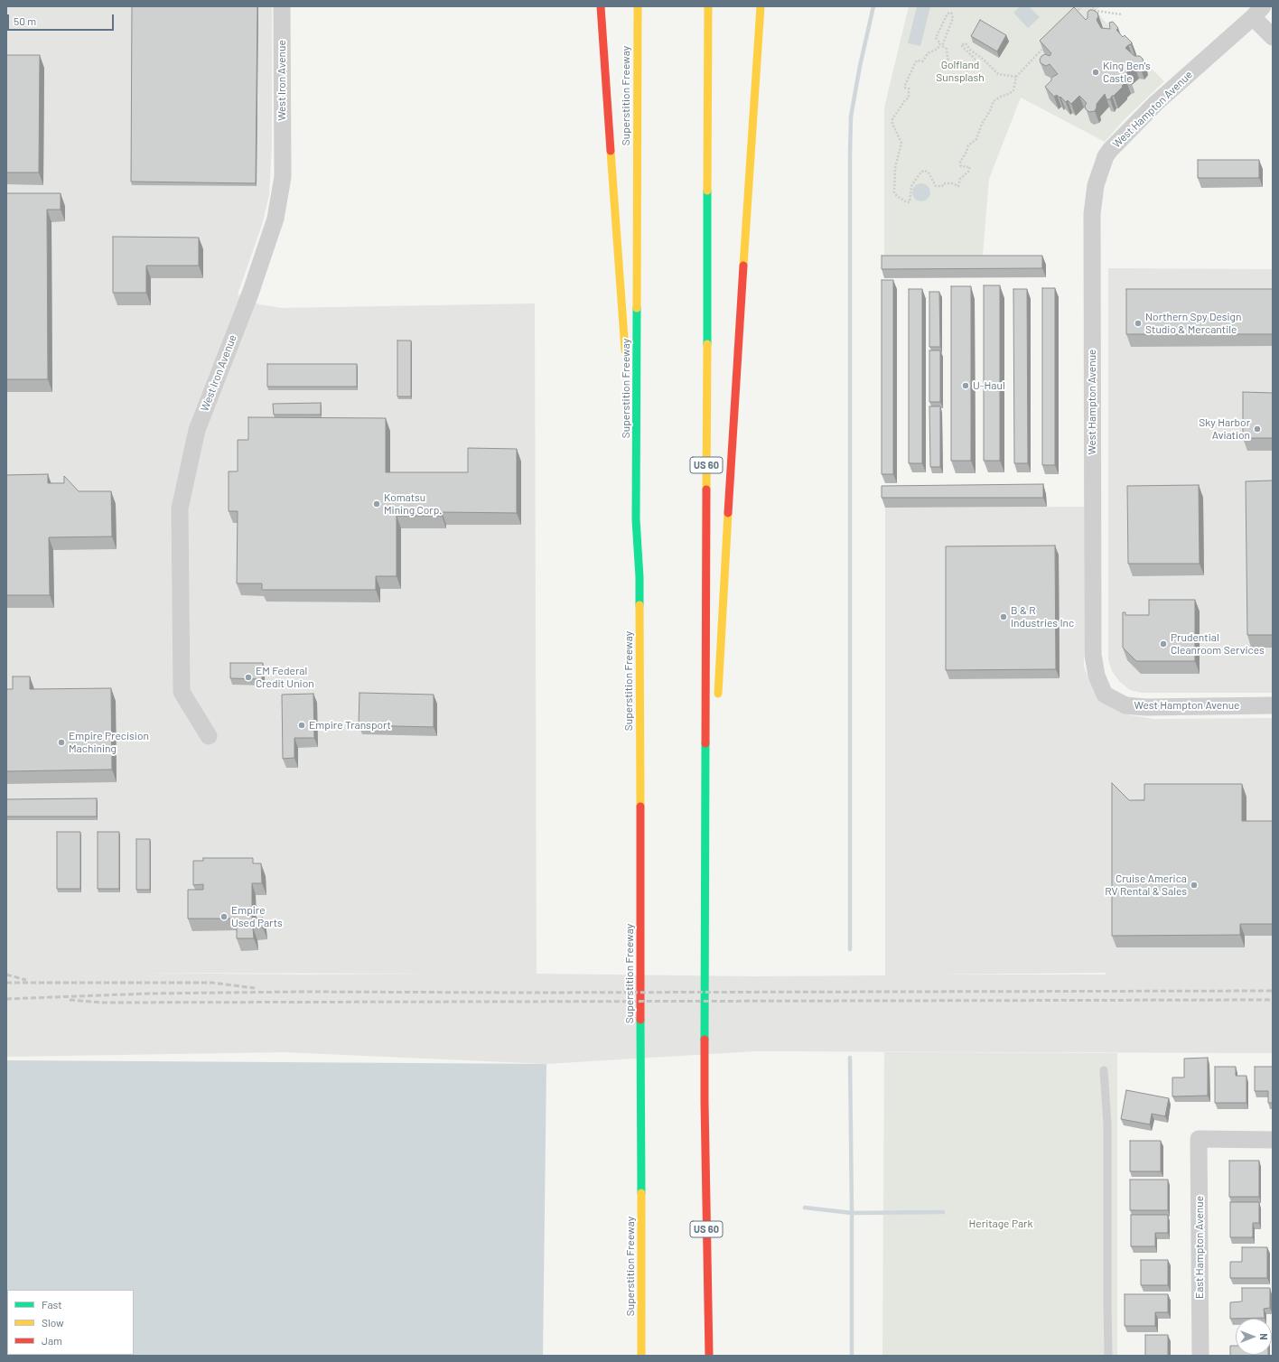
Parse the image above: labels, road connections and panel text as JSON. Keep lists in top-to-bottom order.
{
  "streets": {
    "highway": ["Superstition Freeway", "US 60"],
    "street": ["West Iron Avenue", "West Hampton Avenue", "East Hampton Avenue"]
  },
  "parks": ["Golfland Sunsplash", "Heritage Park"],
  "places": [
    "King Ben's Castle",
    "Northern Spy Design Studio & Mercantile",
    "U-Haul",
    "Sky Harbor Aviation",
    "Komatsu Mining Corp.",
    "B & R Industries Inc",
    "Prudential Cleanroom Services",
    "EM Federal Credit Union",
    "Empire Transport",
    "Empire Precision Machining",
    "Cruise America RV Rental & Sales",
    "Empire Used Parts"
  ],
  "legend": ["Fast", "Slow", "Jam"],
  "scale_bar": "50 m",
  "north": "right"
}
